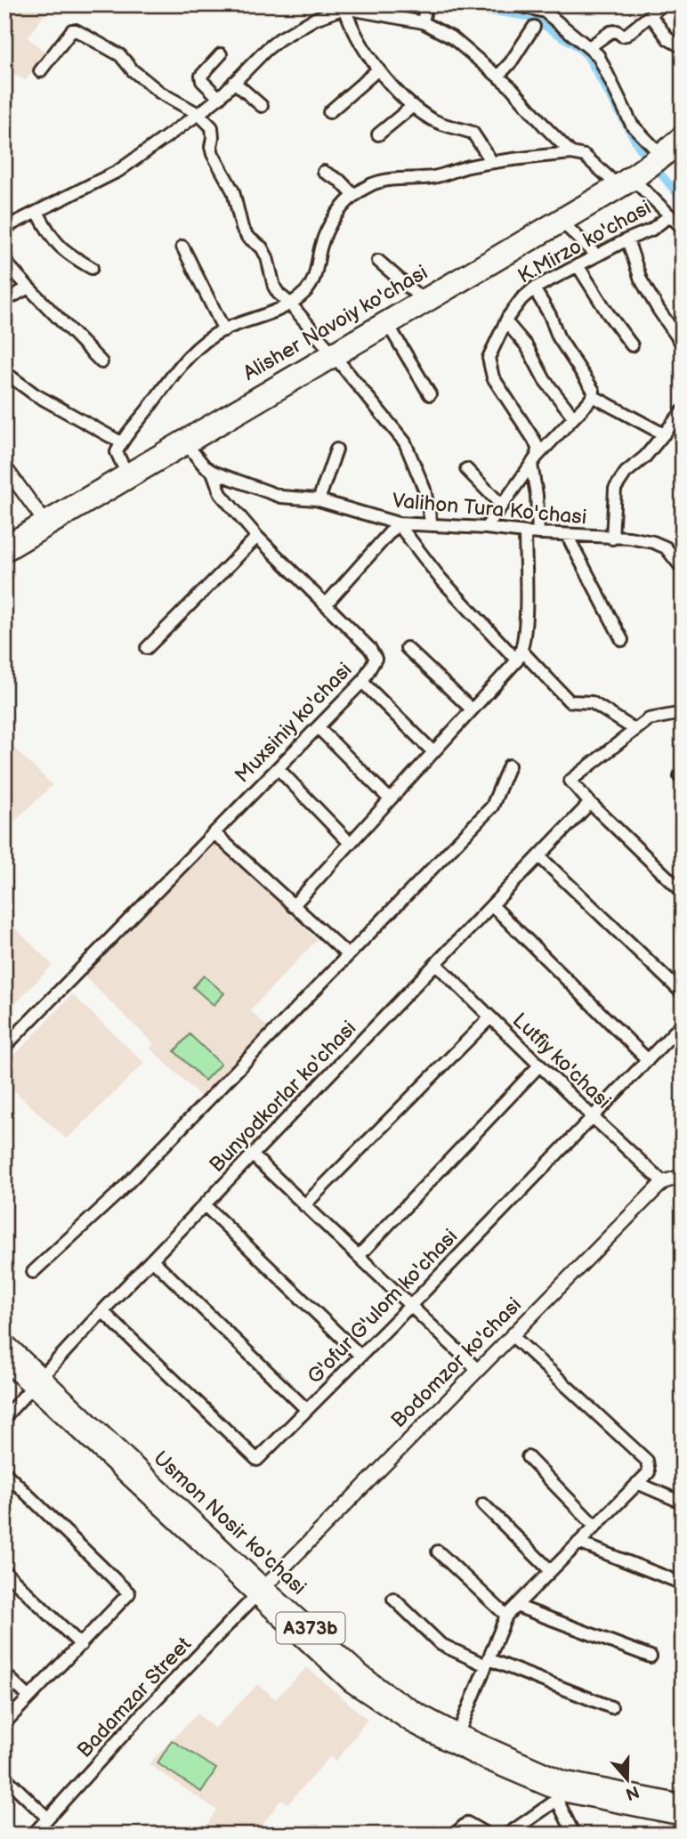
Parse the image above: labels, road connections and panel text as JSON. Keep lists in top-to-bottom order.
{
  "streets": {
    "highway": ["Usmon Nosir ko'chasi", "A373b"],
    "main road": ["Alisher Navoiy ko'chasi", "Bodomzor ko'chasi"],
    "street": [
      "K.Mirzo ko'chasi",
      "Valihon Tura Ko'chasi",
      "Muxsiniy ko'chasi",
      "Lutfiy ko'chasi",
      "Bunyodkorlar ko'chasi",
      "G'ofur G'ulom ko'chasi",
      "Badamzar Street"
    ]
  },
  "crossings": [
    ["Alisher Navoiy ko'chasi", "Valihon Tura Ko'chasi"],
    ["Valihon Tura Ko'chasi", "Muxsiniy ko'chasi"],
    ["Lutfiy ko'chasi", "Bunyodkorlar ko'chasi"],
    ["Lutfiy ko'chasi", "G'ofur G'ulom ko'chasi"],
    ["Lutfiy ko'chasi", "Bodomzor ko'chasi"],
    ["Bunyodkorlar ko'chasi", "G'ofur G'ulom ko'chasi"],
    ["Bunyodkorlar ko'chasi", "Usmon Nosir ko'chasi"],
    ["Bodomzor ko'chasi", "Usmon Nosir ko'chasi"],
    ["Bodomzor ko'chasi", "Badamzar Street"],
    ["Usmon Nosir ko'chasi", "Badamzar Street"]
  ],
  "north": "bottom"
}
